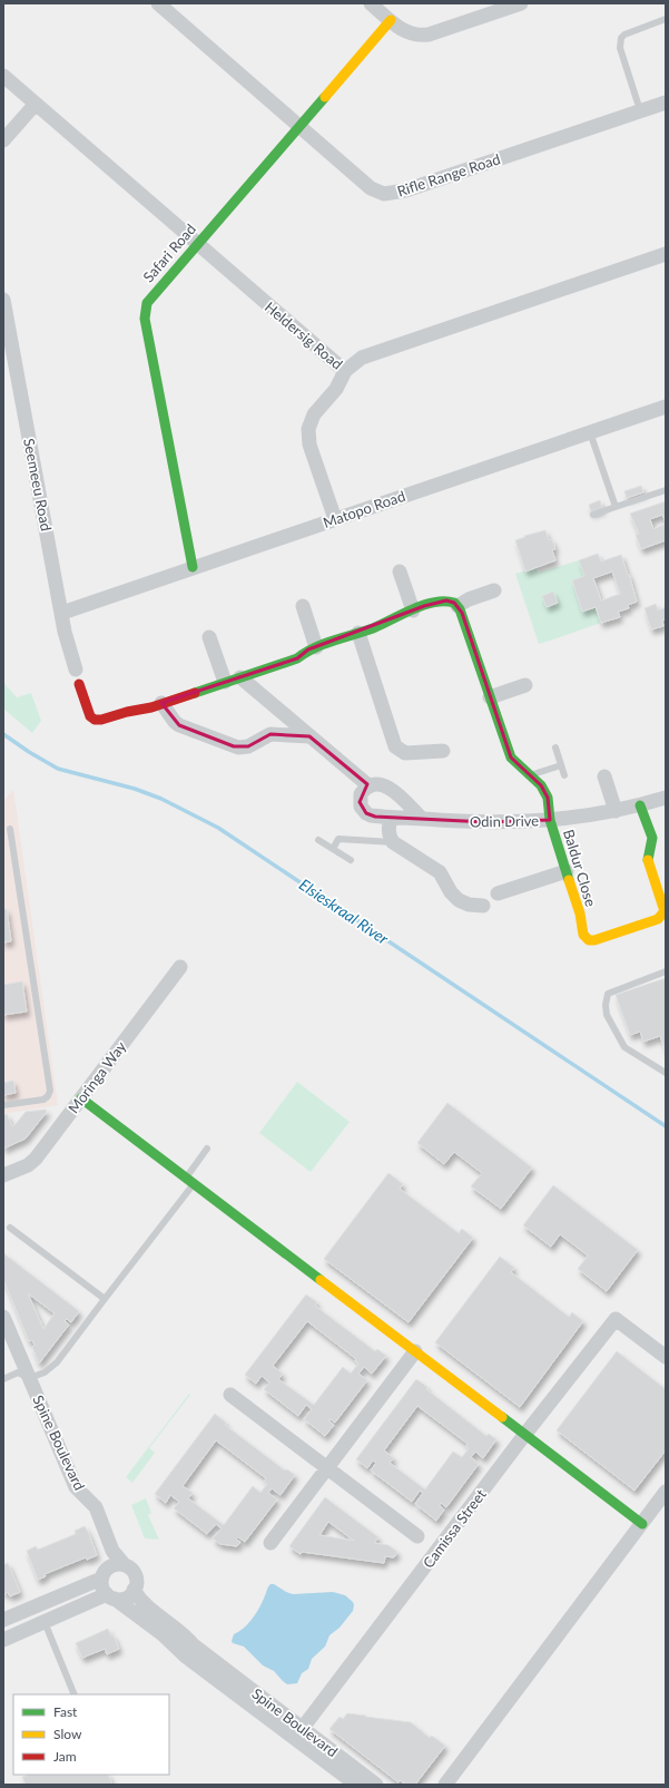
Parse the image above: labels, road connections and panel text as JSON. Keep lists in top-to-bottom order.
{
  "streets": {
    "street": [
      "Rifle Range Road",
      "Safari Road",
      "Heldersig Road",
      "Seemeeu Road",
      "Matopo Road",
      "Odin Drive",
      "Baldur Close",
      "Moringa Way",
      "Spine Boulevard",
      "Camissa Street"
    ]
  },
  "crossings": [
    ["Rifle Range Road", "Safari Road"],
    ["Safari Road", "Heldersig Road"],
    ["Safari Road", "Matopo Road"],
    ["Seemeeu Road", "Matopo Road"],
    ["Odin Drive", "Baldur Close"],
    ["Spine Boulevard", "Camissa Street"]
  ],
  "water": ["Elsieskraal River"],
  "legend": ["Fast", "Slow", "Jam"]
}
